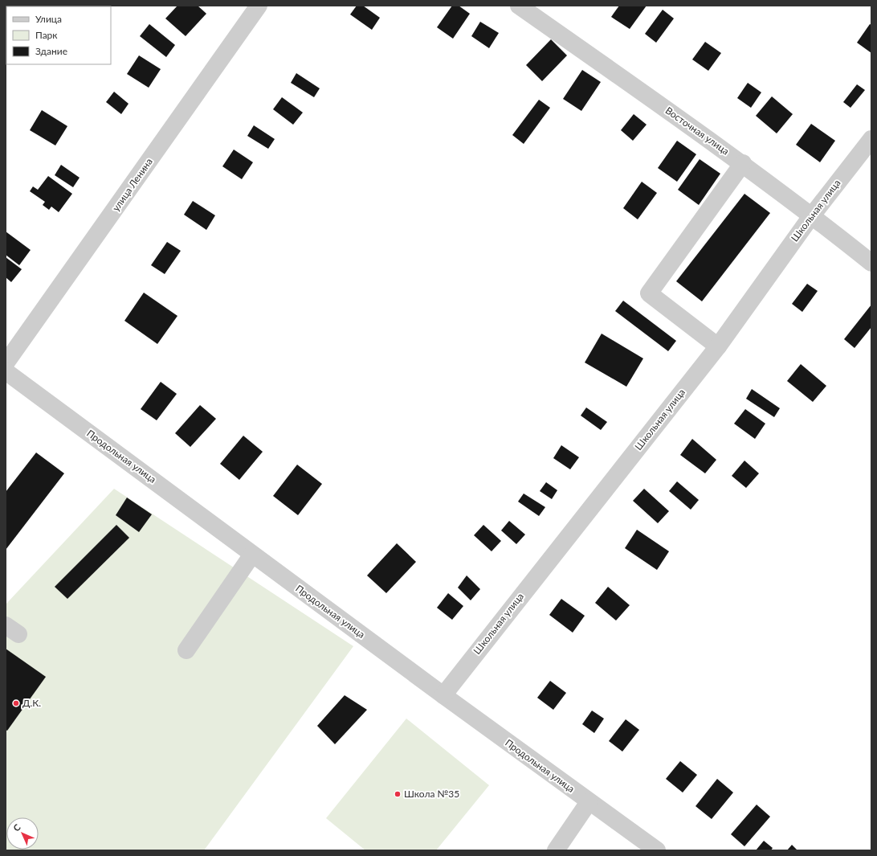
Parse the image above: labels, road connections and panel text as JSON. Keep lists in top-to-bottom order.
{
  "streets": {
    "street": [
      "Восточная улица",
      "улица Ленина",
      "Школьная улица",
      "Продольная улица"
    ]
  },
  "crossings": [
    ["Восточная улица", "Школьная улица"],
    ["Школьная улица", "Продольная улица"]
  ],
  "places": ["Д.К.", "Школа №35"],
  "legend": ["Улица", "Парк", "Здание"],
  "north": "top left"
}
